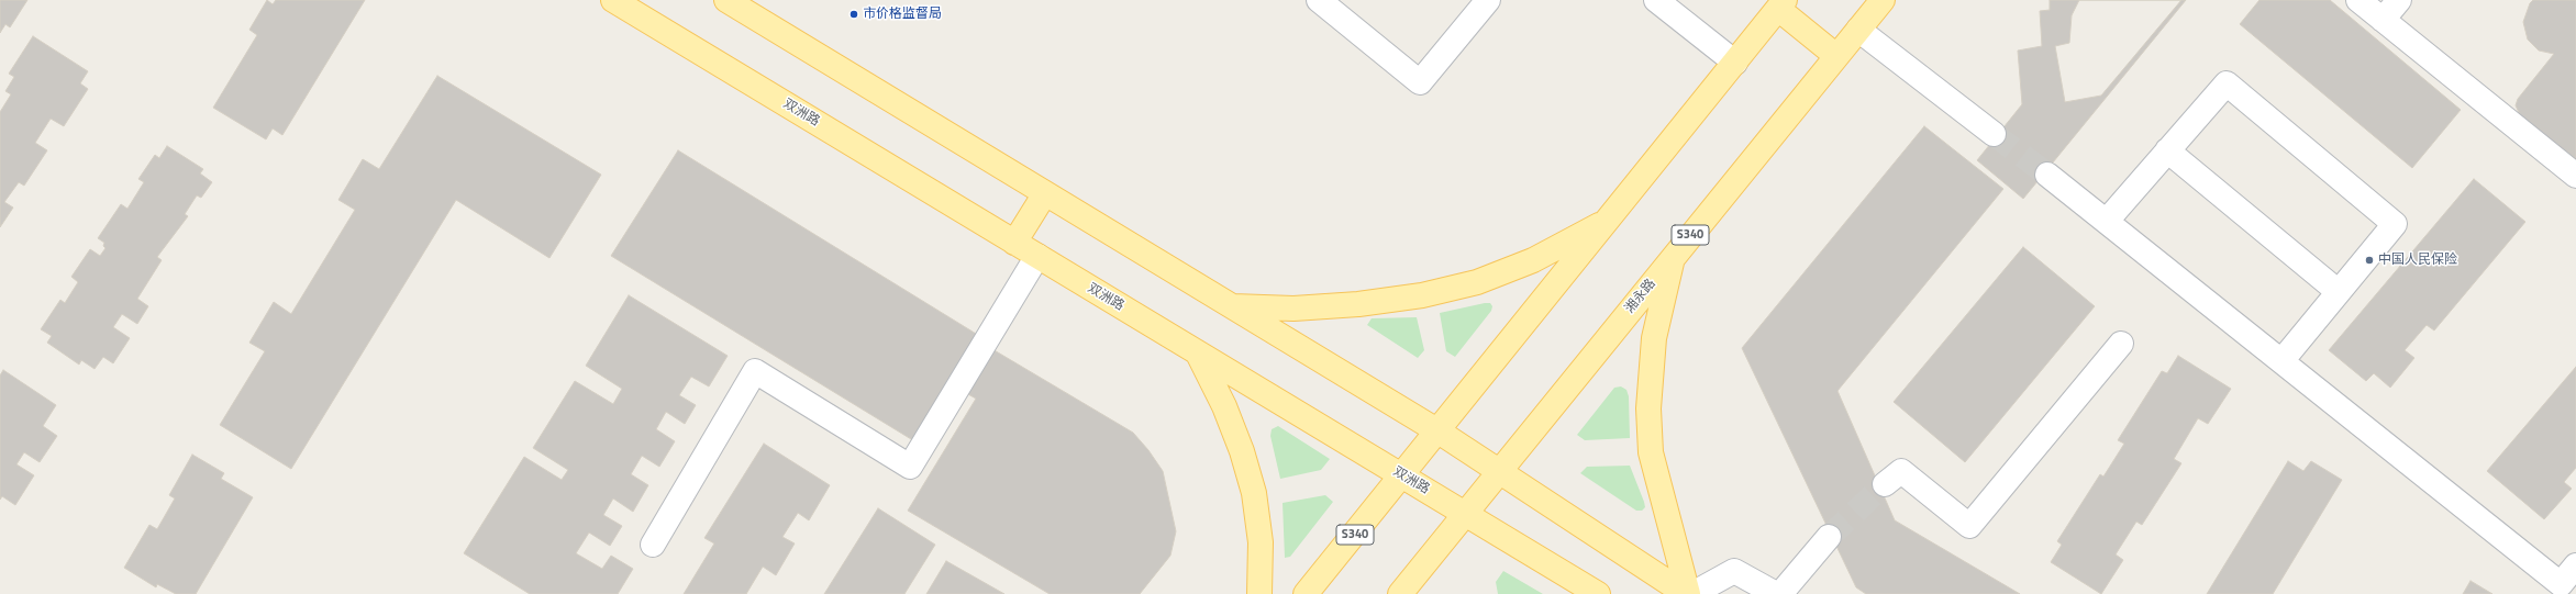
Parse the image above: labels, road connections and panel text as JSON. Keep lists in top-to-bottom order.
{
  "streets": {
    "main road": ["双洲路", "S340", "湘永路"]
  },
  "crossings": [
    ["双洲路", "S340"],
    ["双洲路", "湘永路"]
  ],
  "places": ["市价格监督局", "中国人民保险"]
}
